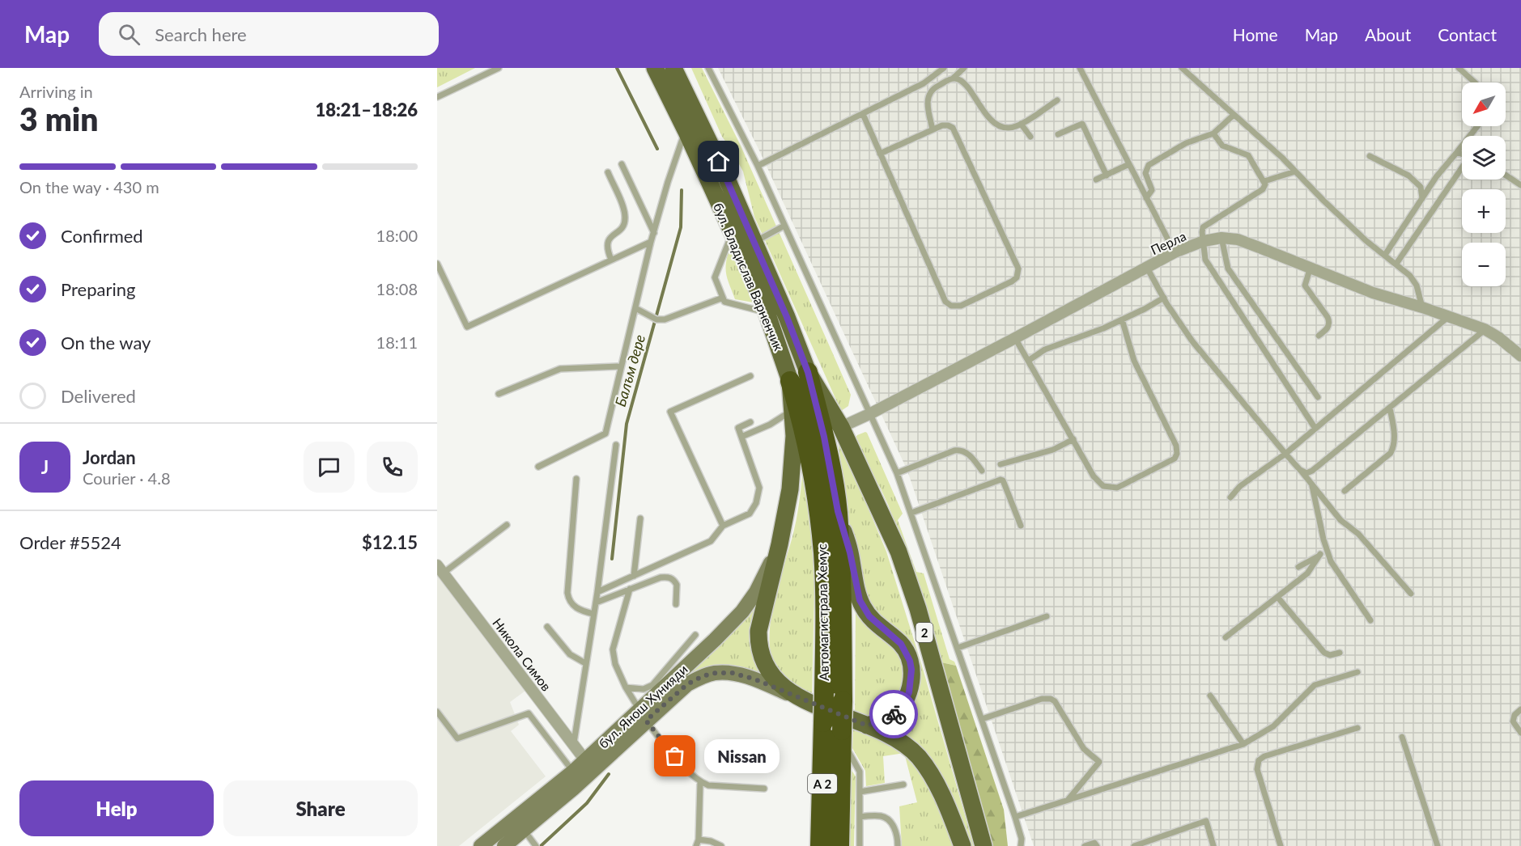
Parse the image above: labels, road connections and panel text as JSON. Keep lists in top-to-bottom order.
{
  "streets": {
    "highway": ["Автомагистрала Хемус", "A 2"],
    "main road": ["бул. Владислав Варненчик", "2"],
    "street": ["Перла", "Никола Симов", "бул. Янош Хунияди"]
  },
  "crossings": [
    ["Перла", "бул. Владислав Варненчик"],
    ["Перла", "2"],
    ["бул. Владислав Варненчик", "Автомагистрала Хемус"],
    ["бул. Владислав Варненчик", "2"],
    ["бул. Владислав Варненчик", "бул. Янош Хунияди"],
    ["Никола Симов", "бул. Янош Хунияди"]
  ],
  "water": ["Балъм дере"],
  "places": ["Nissan"],
  "north": "bottom left",
  "page": {
    "header": "Map",
    "search": "Search here",
    "nav": [
      "Home",
      "Map",
      "About",
      "Contact"
    ],
    "heading": ["3 min", "Arriving in", "18:21–18:26"],
    "panel": [
      "Jordan",
      "Courier · 4.8",
      "Order #5524",
      "$12.15"
    ],
    "map_buttons": ["+", "−"],
    "bar": "On the way · 430 m",
    "list": [
      ["Confirmed", "18:00"],
      ["Preparing", "18:08"],
      ["On the way", "18:11"],
      "Delivered"
    ],
    "round": "J",
    "bubble": "Nissan",
    "buttons": ["Help", "Share"]
  }
}
